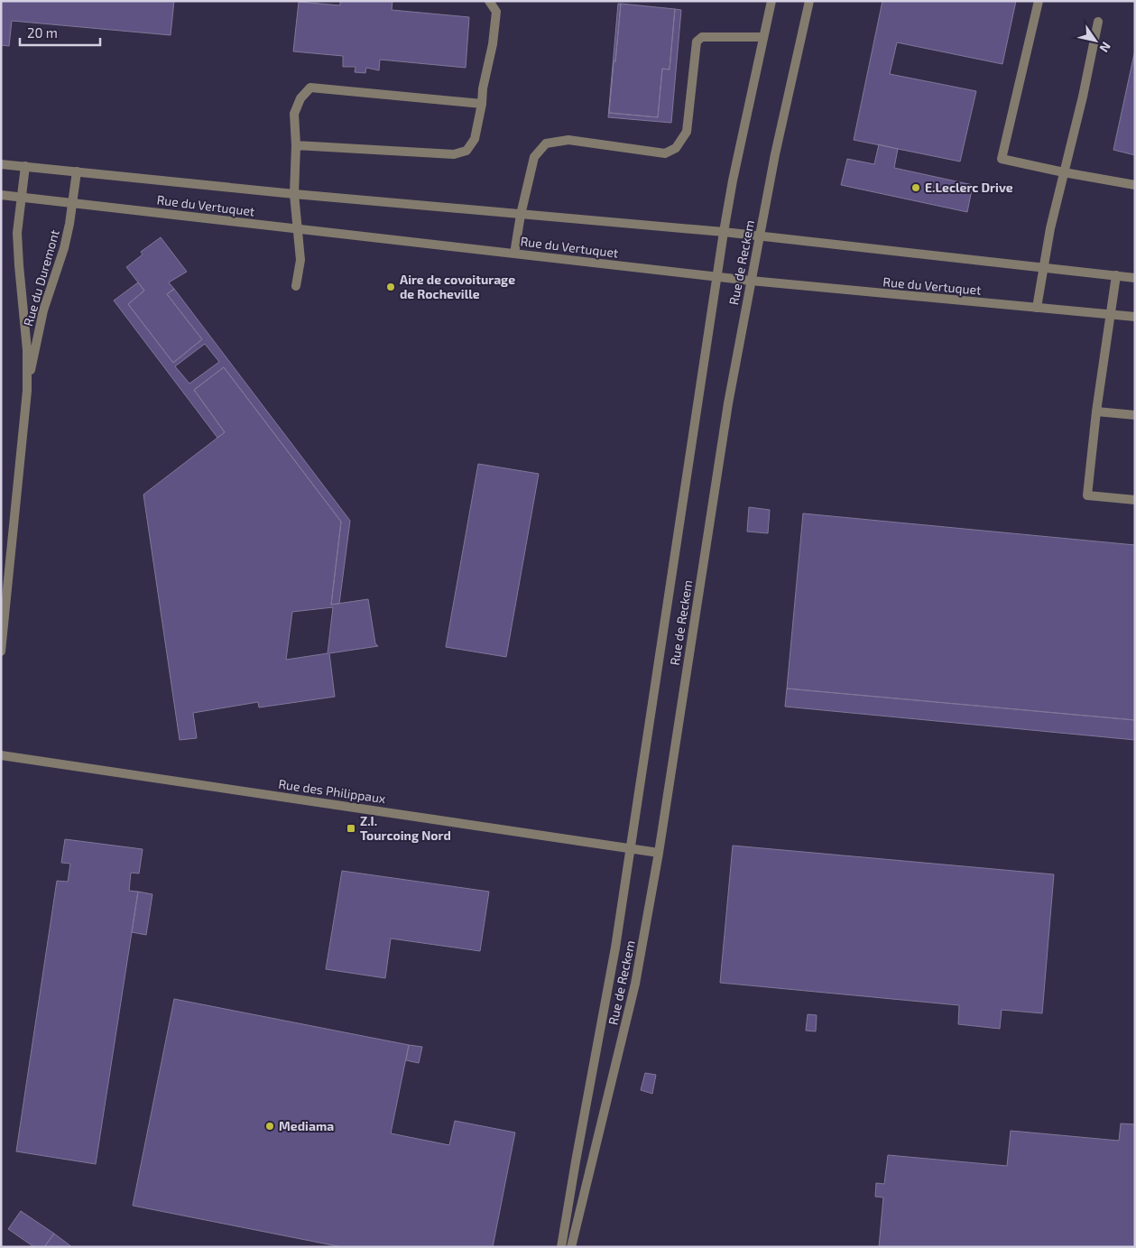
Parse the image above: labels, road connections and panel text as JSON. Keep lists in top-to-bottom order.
{
  "streets": {
    "street": [
      "Rue du Vertuquet",
      "Rue de Reckem",
      "Rue du Duremont",
      "Rue des Philippaux"
    ]
  },
  "crossings": [
    ["Rue du Vertuquet", "Rue de Reckem"],
    ["Rue du Vertuquet", "Rue du Duremont"],
    ["Rue de Reckem", "Rue des Philippaux"]
  ],
  "places": {
    "other": ["E.Leclerc Drive", "Aire de covoiturage de Rocheville", "Mediama"],
    "transit": ["Z.I. Tourcoing Nord"]
  },
  "scale_bar": "20 m",
  "north": "bottom right"
}
